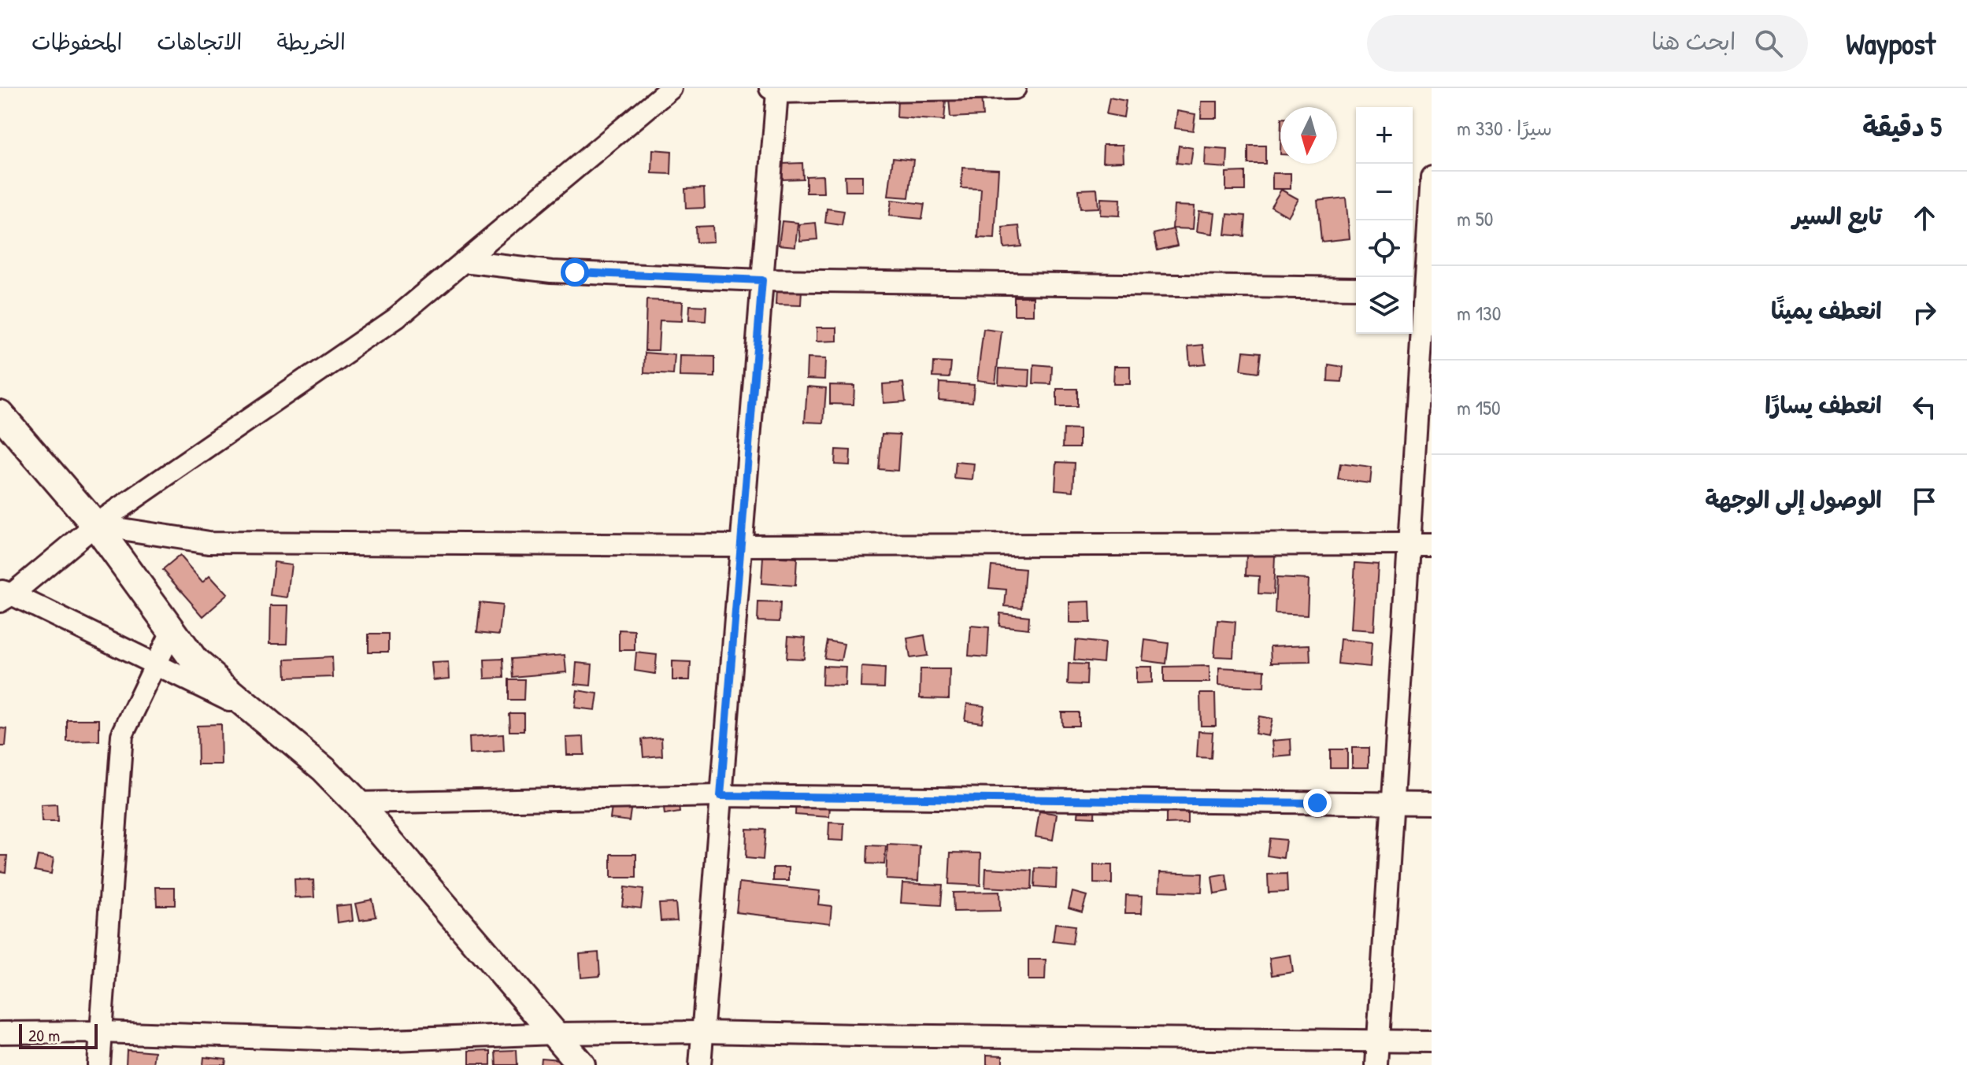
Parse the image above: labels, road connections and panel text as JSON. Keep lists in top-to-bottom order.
{
  "scale_bar": "20 m",
  "north": "bottom",
  "page": {
    "header": "Waypost",
    "search": "ابحث هنا",
    "nav": ["الخريطة", "الاتجاهات", "المحفوظات"],
    "heading": ["5 دقيقة", "سيرًا · 330 m"],
    "map_buttons": ["+", "−"],
    "list": [
      ["تابع السير", "50 m"],
      ["انعطف يمينًا", "130 m"],
      ["انعطف يسارًا", "150 m"],
      "الوصول إلى الوجهة"
    ],
    "scale": "20 m"
  }
}
